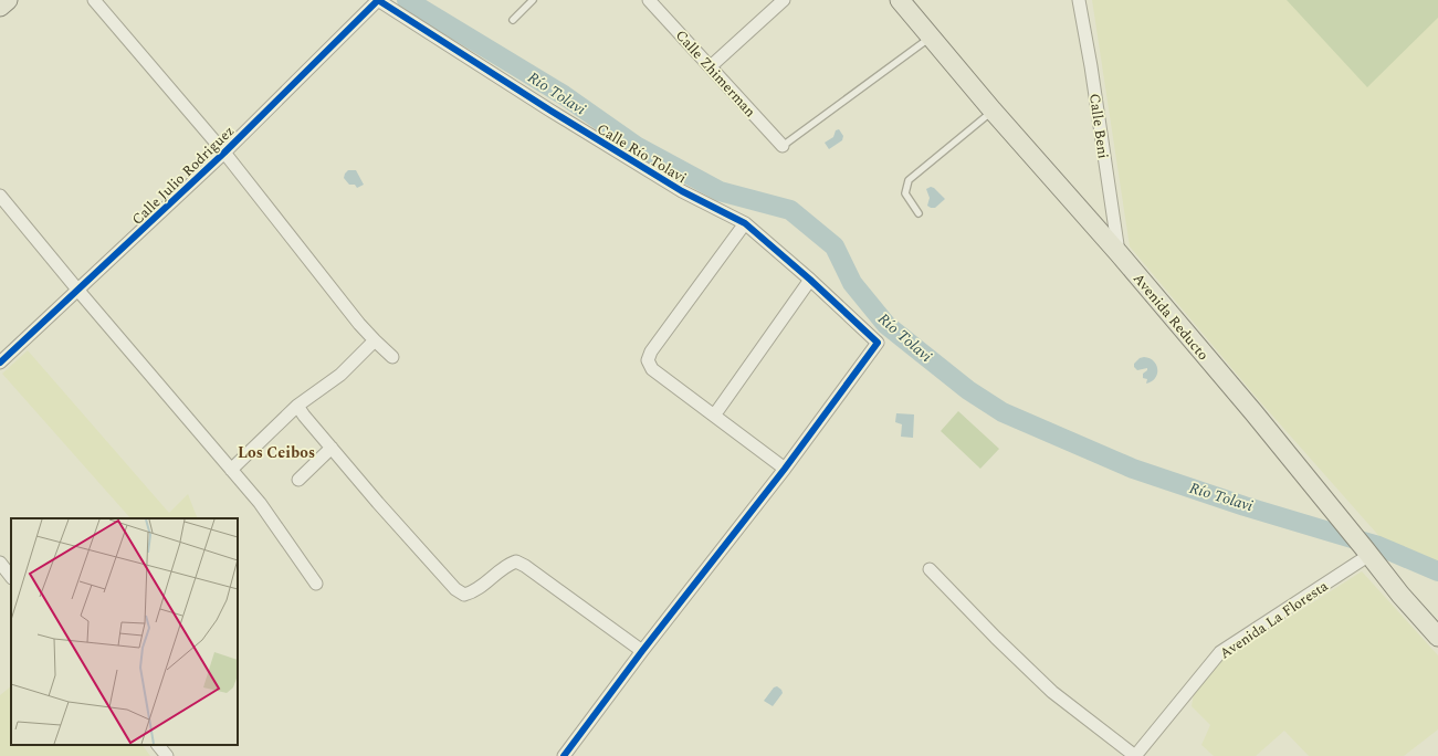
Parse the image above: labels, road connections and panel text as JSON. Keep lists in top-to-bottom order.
{
  "streets": {
    "main road": ["Avenida Reducto"],
    "street": [
      "Calle Zhimerman",
      "Calle Beni",
      "Calle Río Tolavi",
      "Calle Julio Rodriguez",
      "Avenida La Floresta"
    ]
  },
  "crossings": [
    ["Calle Beni", "Avenida Reducto"],
    ["Calle Río Tolavi", "Calle Julio Rodriguez"],
    ["Avenida Reducto", "Avenida La Floresta"]
  ],
  "districts": ["Los Ceibos"],
  "water": ["Río Tolavi"]
}
